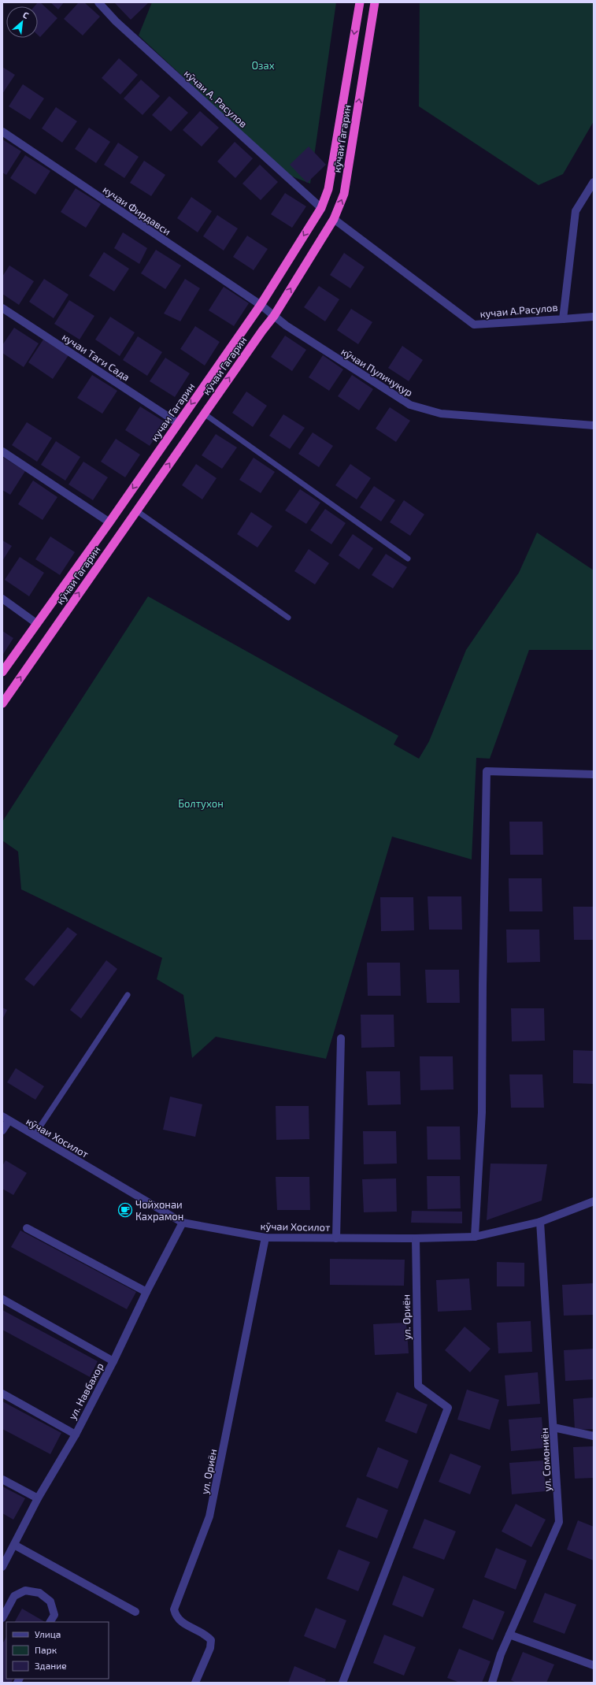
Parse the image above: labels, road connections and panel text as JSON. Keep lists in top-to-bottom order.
{
  "streets": {
    "highway": ["кӯчаи Гагарин", "кучаи Гагарин"],
    "street": [
      "кӯчаи А. Расулов",
      "кучаи Фирдавси",
      "кучаи А.Расулов",
      "кучаи Таги Сада",
      "кӯчаи Пуличуқур",
      "кӯчаи Хосилот",
      "ул. Ориён",
      "ул. Навбахор",
      "ул. Сомониён"
    ]
  },
  "crossings": [
    ["кӯчаи А. Расулов", "кӯчаи Гагарин"],
    ["кӯчаи А. Расулов", "кучаи Гагарин"],
    ["кӯчаи Гагарин", "кучаи Фирдавси"],
    ["кӯчаи Гагарин", "кучаи А.Расулов"],
    ["кӯчаи Гагарин", "кӯчаи Пуличуқур"],
    ["кӯчаи Гагарин", "кучаи Гагарин"],
    ["кучаи Фирдавси", "кӯчаи Пуличуқур"],
    ["кучаи Фирдавси", "кучаи Гагарин"],
    ["кучаи Таги Сада", "кучаи Гагарин"],
    ["кӯчаи Хосилот", "ул. Ориён"],
    ["кӯчаи Хосилот", "ул. Навбахор"],
    ["кӯчаи Хосилот", "ул. Сомониён"]
  ],
  "one_way": ["кучаи Гагарин"],
  "parks": ["Озах", "Болтухон"],
  "places": {
    "cafe": ["Чойхонаи Кахрамон"]
  },
  "legend": ["Улица", "Парк", "Здание"],
  "north": "top right"
}
